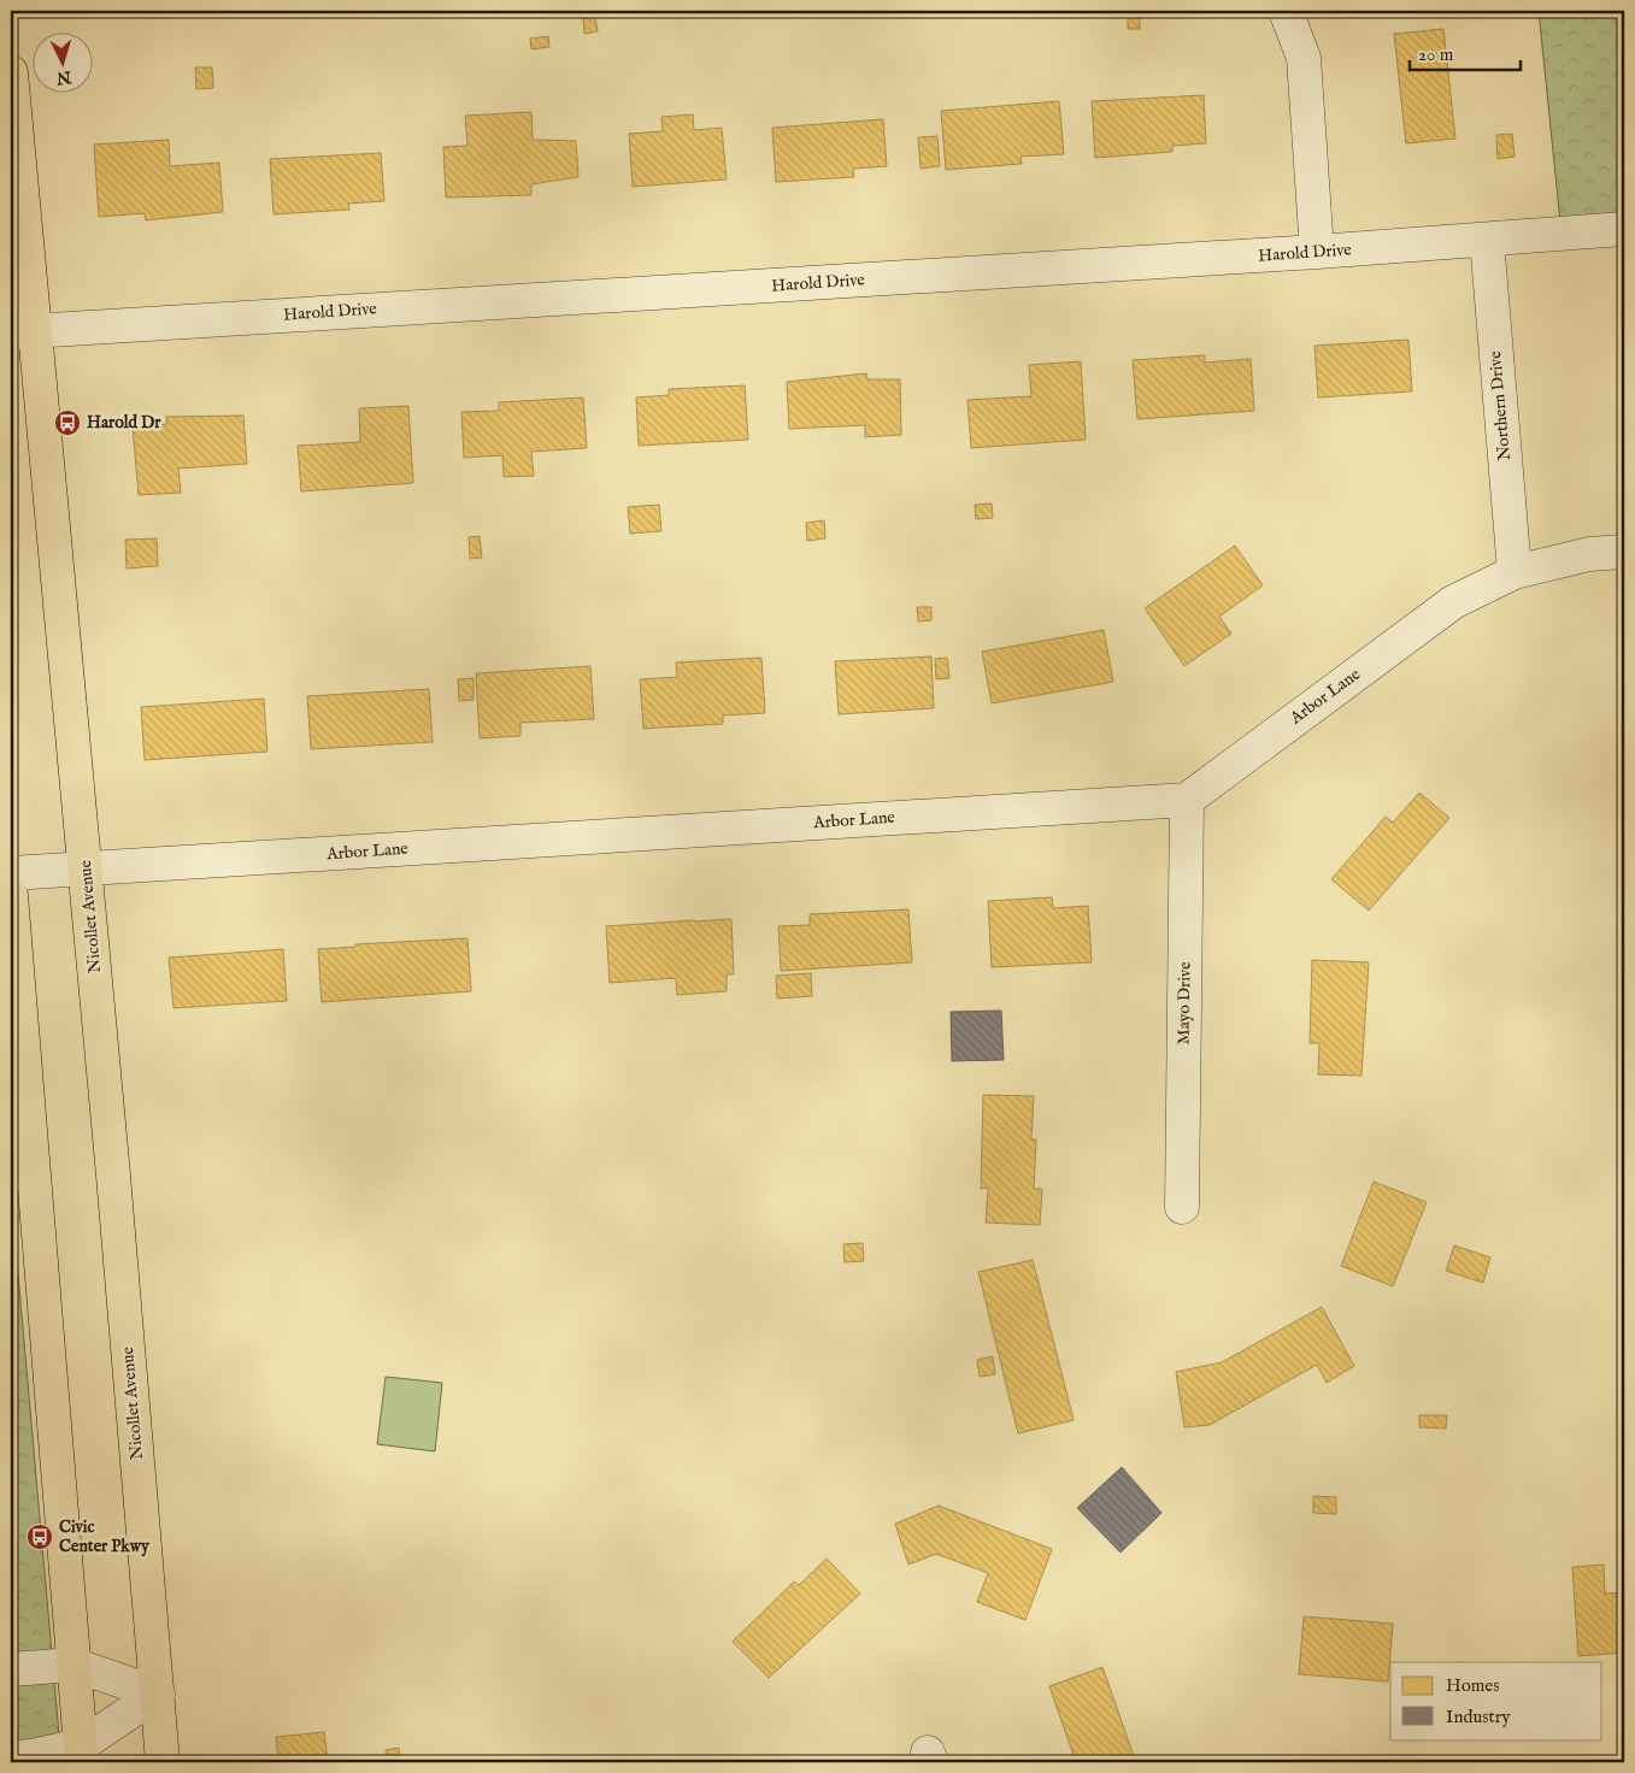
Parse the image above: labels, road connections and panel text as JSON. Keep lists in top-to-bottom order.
{
  "streets": {
    "main road": ["Nicollet Avenue"],
    "street": [
      "Harold Drive",
      "Northern Drive",
      "Arbor Lane",
      "Mayo Drive"
    ]
  },
  "crossings": [
    ["Harold Drive", "Northern Drive"],
    ["Harold Drive", "Nicollet Avenue"],
    ["Northern Drive", "Arbor Lane"],
    ["Arbor Lane", "Nicollet Avenue"],
    ["Arbor Lane", "Mayo Drive"]
  ],
  "places": {
    "bus stop": ["Harold Dr", "Civic Center Pkwy"]
  },
  "legend": ["Homes", "Industry"],
  "scale_bar": "20 m",
  "north": "bottom"
}
